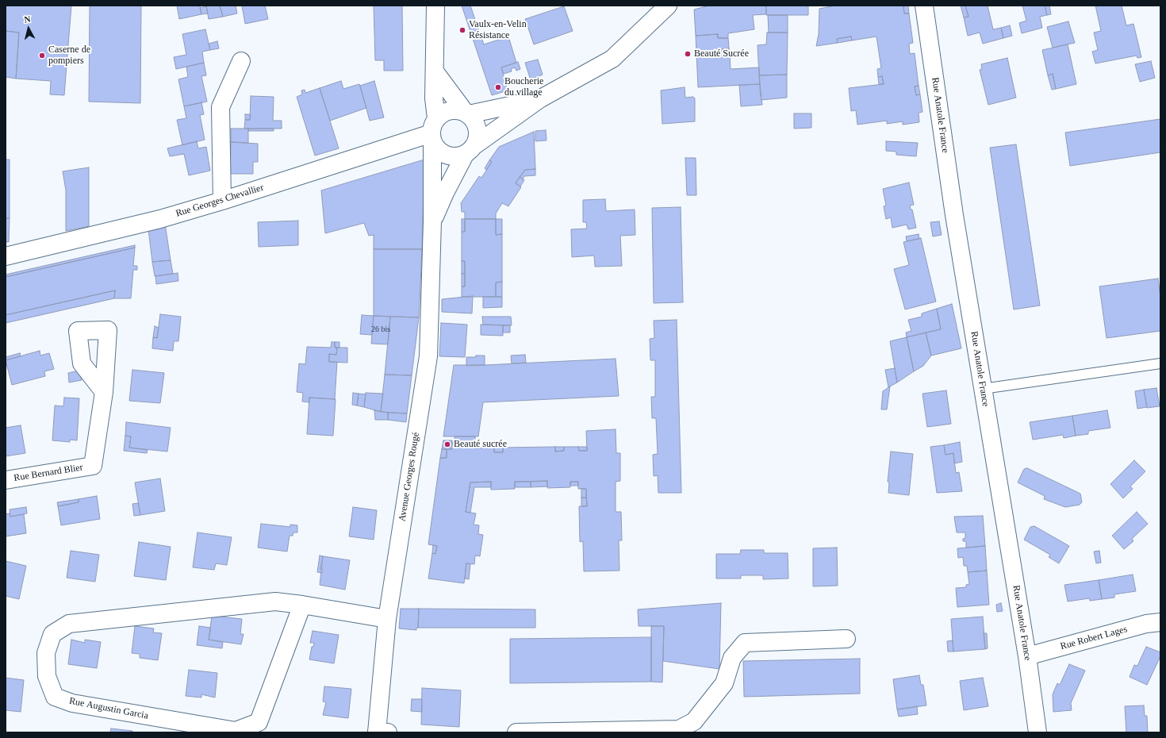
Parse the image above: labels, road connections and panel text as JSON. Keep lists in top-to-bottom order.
{
  "streets": {
    "street": [
      "Rue Anatole France",
      "Rue Georges Chevallier",
      "Rue Bernard Blier",
      "Avenue Georges Rougé",
      "Rue Robert Lages",
      "Rue Augustin Garcia"
    ]
  },
  "crossings": [
    ["Rue Anatole France", "Rue Robert Lages"],
    ["Rue Georges Chevallier", "Avenue Georges Rougé"],
    ["Avenue Georges Rougé", "Rue Augustin Garcia"]
  ],
  "places": [
    "Vaulx-en-Velin Résistance",
    "Beauté Sucrée",
    "Caserne de pompiers",
    "Boucherie du village",
    "Beauté sucrée"
  ],
  "house_numbers": ["26 bis"],
  "north": "top"
}
